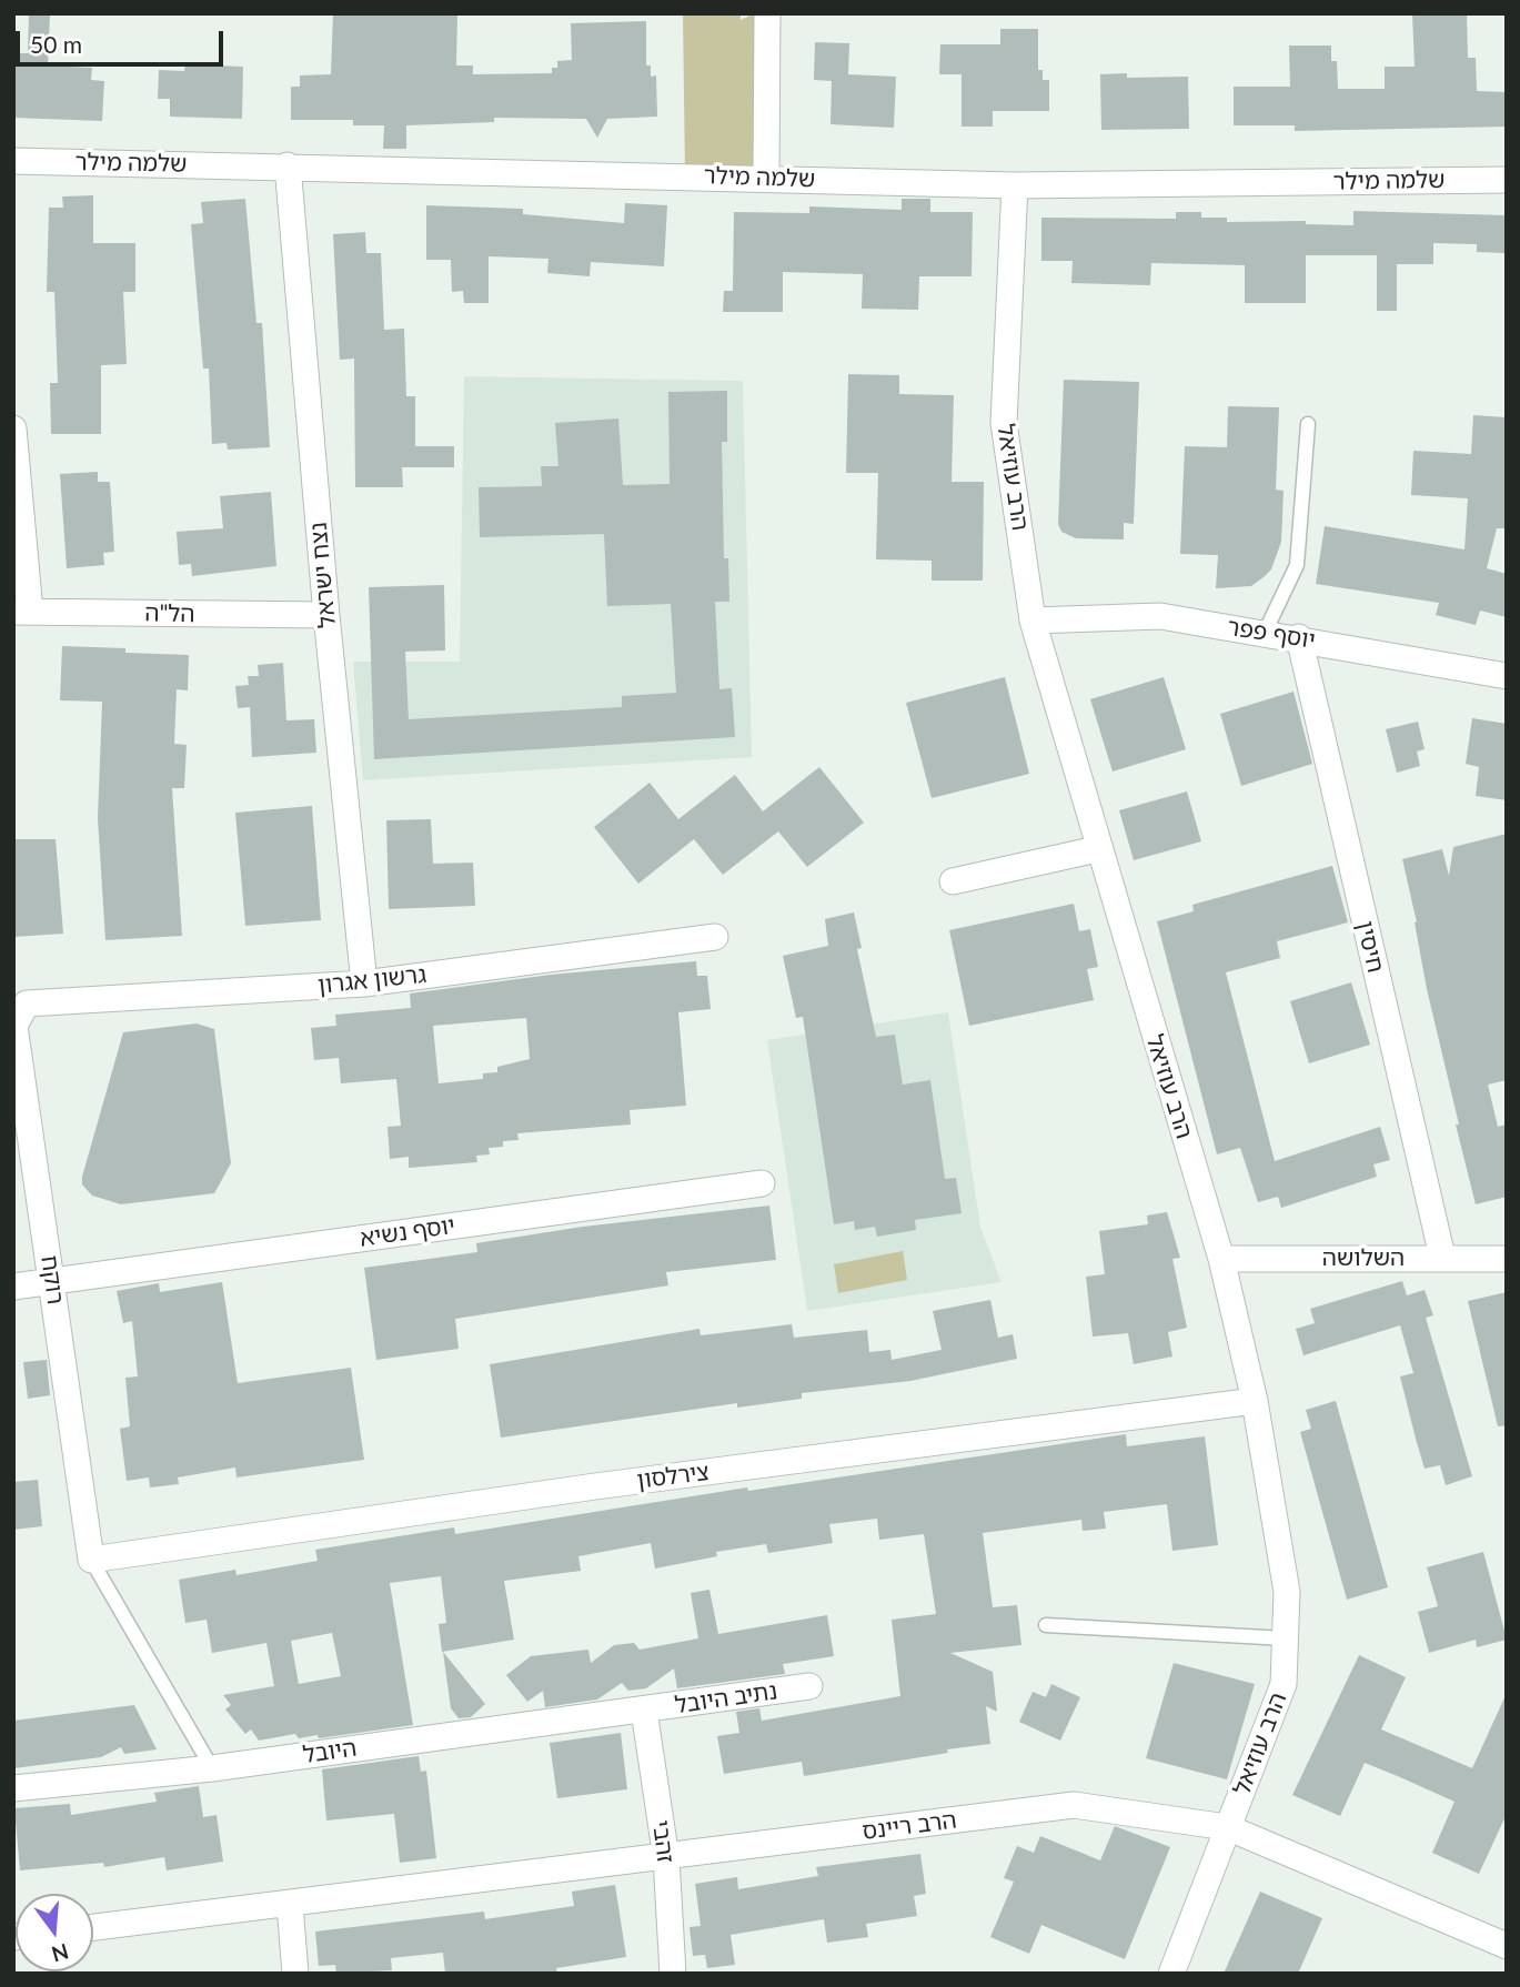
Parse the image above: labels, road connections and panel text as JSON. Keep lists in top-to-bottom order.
{
  "streets": {
    "street": [
      "שלמה מילר",
      "הרב עוזיאל",
      "נצח ישראל",
      "הל\"ה",
      "יוסף פפר",
      "חיסין",
      "גרשון אגרון",
      "יוסף נשיא",
      "השלושה",
      "רוקח",
      "צירלסון",
      "נתיב היובל",
      "היובל",
      "הרב ריינס",
      "זהבי"
    ]
  },
  "crossings": [
    ["שלמה מילר", "הרב עוזיאל"],
    ["שלמה מילר", "נצח ישראל"],
    ["הרב עוזיאל", "יוסף פפר"],
    ["הרב עוזיאל", "השלושה"],
    ["הרב עוזיאל", "צירלסון"],
    ["הרב עוזיאל", "הרב ריינס"],
    ["נצח ישראל", "הל\"ה"],
    ["נצח ישראל", "גרשון אגרון"],
    ["יוסף פפר", "חיסין"],
    ["חיסין", "השלושה"],
    ["גרשון אגרון", "רוקח"],
    ["יוסף נשיא", "רוקח"],
    ["רוקח", "צירלסון"],
    ["נתיב היובל", "היובל"],
    ["נתיב היובל", "זהבי"],
    ["היובל", "זהבי"],
    ["הרב ריינס", "זהבי"]
  ],
  "scale_bar": "50 m",
  "north": "bottom"
}
